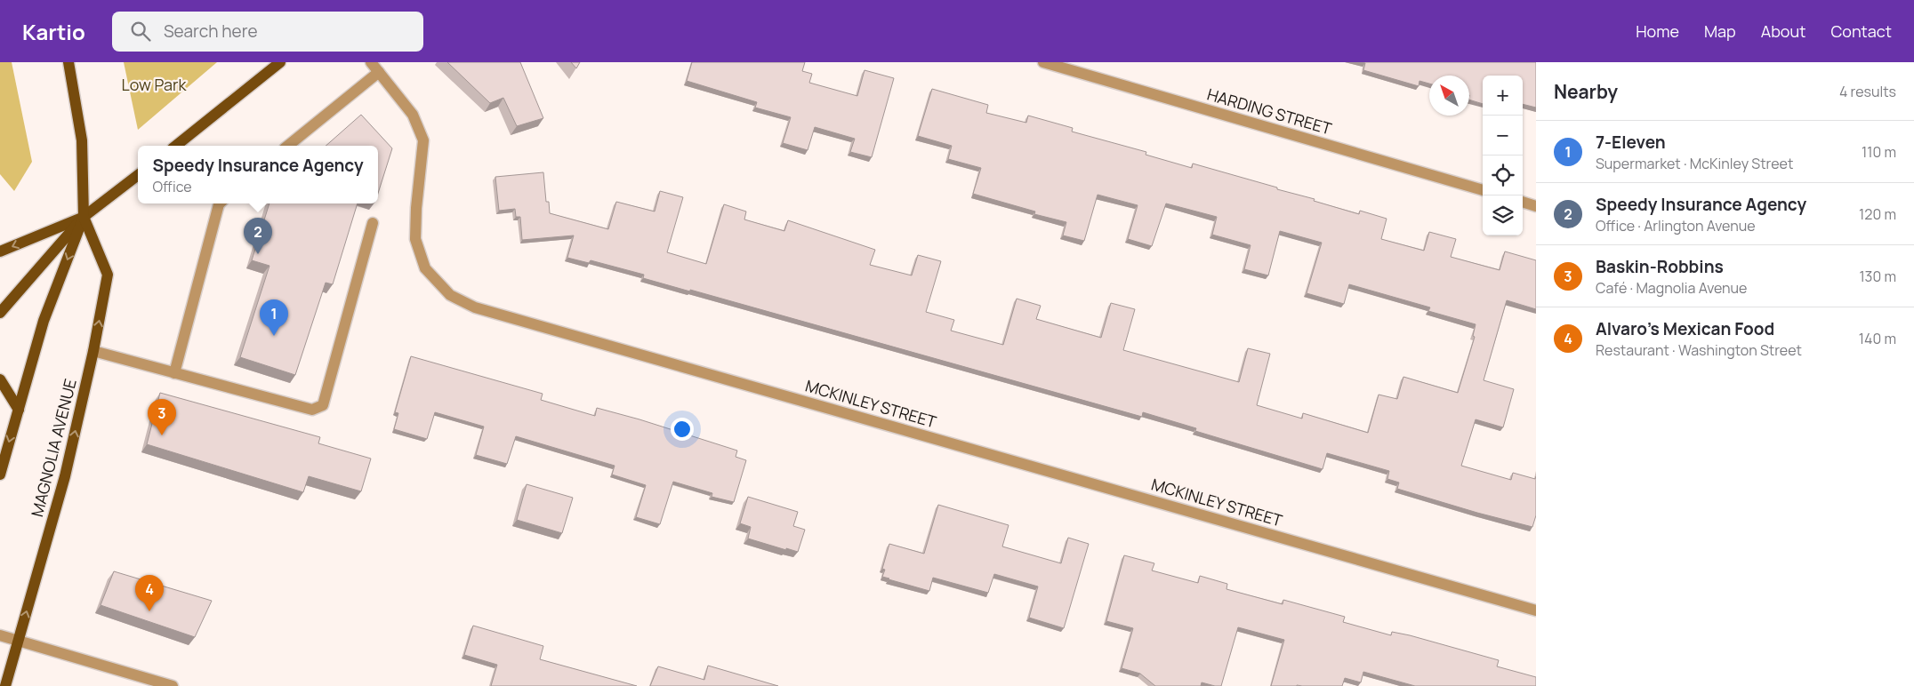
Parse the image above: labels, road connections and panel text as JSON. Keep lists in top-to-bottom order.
{
  "streets": {
    "main road": ["MAGNOLIA AVENUE"],
    "street": ["HARDING STREET", "MCKINLEY STREET"]
  },
  "parks": ["Low Park"],
  "north": "top left",
  "page": {
    "header": "Kartio",
    "search": "Search here",
    "nav": [
      "Home",
      "Map",
      "About",
      "Contact"
    ],
    "heading": ["Nearby", "4 results"],
    "map_buttons": ["+", "−"],
    "list": [
      {
        "mark": "1",
        "name": "7-Eleven",
        "note": "Supermarket · McKinley Street",
        "value": "110 m"
      },
      {
        "mark": "2",
        "name": "Speedy Insurance Agency",
        "note": "Office · Arlington Avenue",
        "value": "120 m"
      },
      {
        "mark": "3",
        "name": "Baskin-Robbins",
        "note": "Café · Magnolia Avenue",
        "value": "130 m"
      },
      {
        "mark": "4",
        "name": "Alvaro's Mexican Food",
        "note": "Restaurant · Washington Street",
        "value": "140 m"
      }
    ],
    "popup": ["Speedy Insurance Agency", "Office"],
    "pins": [
      "2",
      "1",
      "3",
      "4"
    ]
  }
}
